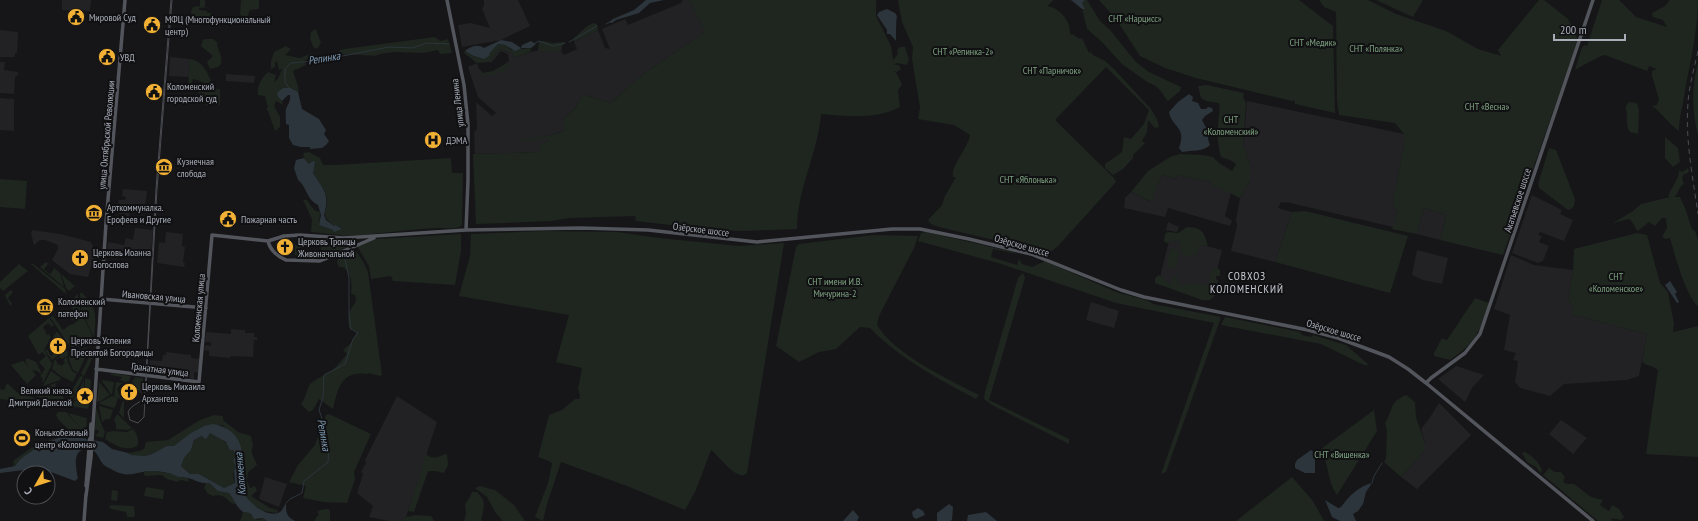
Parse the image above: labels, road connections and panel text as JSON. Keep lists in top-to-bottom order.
{
  "streets": {
    "main road": [
      "улица Ленина",
      "улица Октябрьской Революции",
      "Акатьевское шоссе",
      "Озёрское шоссе",
      "Ивановская улица",
      "Коломенская улица",
      "Гранатная улица"
    ]
  },
  "crossings": [
    ["улица Ленина", "Озёрское шоссе"],
    ["улица Октябрьской Революции", "Ивановская улица"],
    ["улица Октябрьской Революции", "Гранатная улица"],
    ["Акатьевское шоссе", "Озёрское шоссе"],
    ["Озёрское шоссе", "Коломенская улица"],
    ["Ивановская улица", "Коломенская улица"],
    ["Коломенская улица", "Гранатная улица"]
  ],
  "districts": ["СОВХОЗ КОЛОМЕНСКИЙ"],
  "water": ["Репинка", "Коломенка"],
  "parks": [
    "СНТ «Нарцисс»",
    "СНТ «Медик»",
    "СНТ «Полянка»",
    "СНТ «Репинка-2»",
    "СНТ «Парничок»",
    "СНТ «Весна»",
    "СНТ «Коломенский»",
    "СНТ «Яблонька»",
    "СНТ «Коломенское»",
    "СНТ имени И.В. Мичурина-2",
    "СНТ «Вишенка»"
  ],
  "places": {
    "public building": [
      "Мировой Суд",
      "МФЦ (Многофункциональный центр)",
      "УВД",
      "Коломенский городской суд",
      "Пожарная часть"
    ],
    "hospital": ["ДЭМА"],
    "museum": ["Кузнечная слобода", "Арткоммуналка. Ерофеев и Другие", "Коломенский патефон"],
    "church": [
      "Церковь Троицы Живоначальной",
      "Церковь Иоанна Богослова",
      "Церковь Успения Пресвятой Богородицы",
      "Церковь Михаила Архангела"
    ],
    "place": ["Великий князь Дмитрий Донской"],
    "sports": ["Конькобежный центр «Коломна»"]
  },
  "scale_bar": "200 m",
  "north": "bottom left"
}
